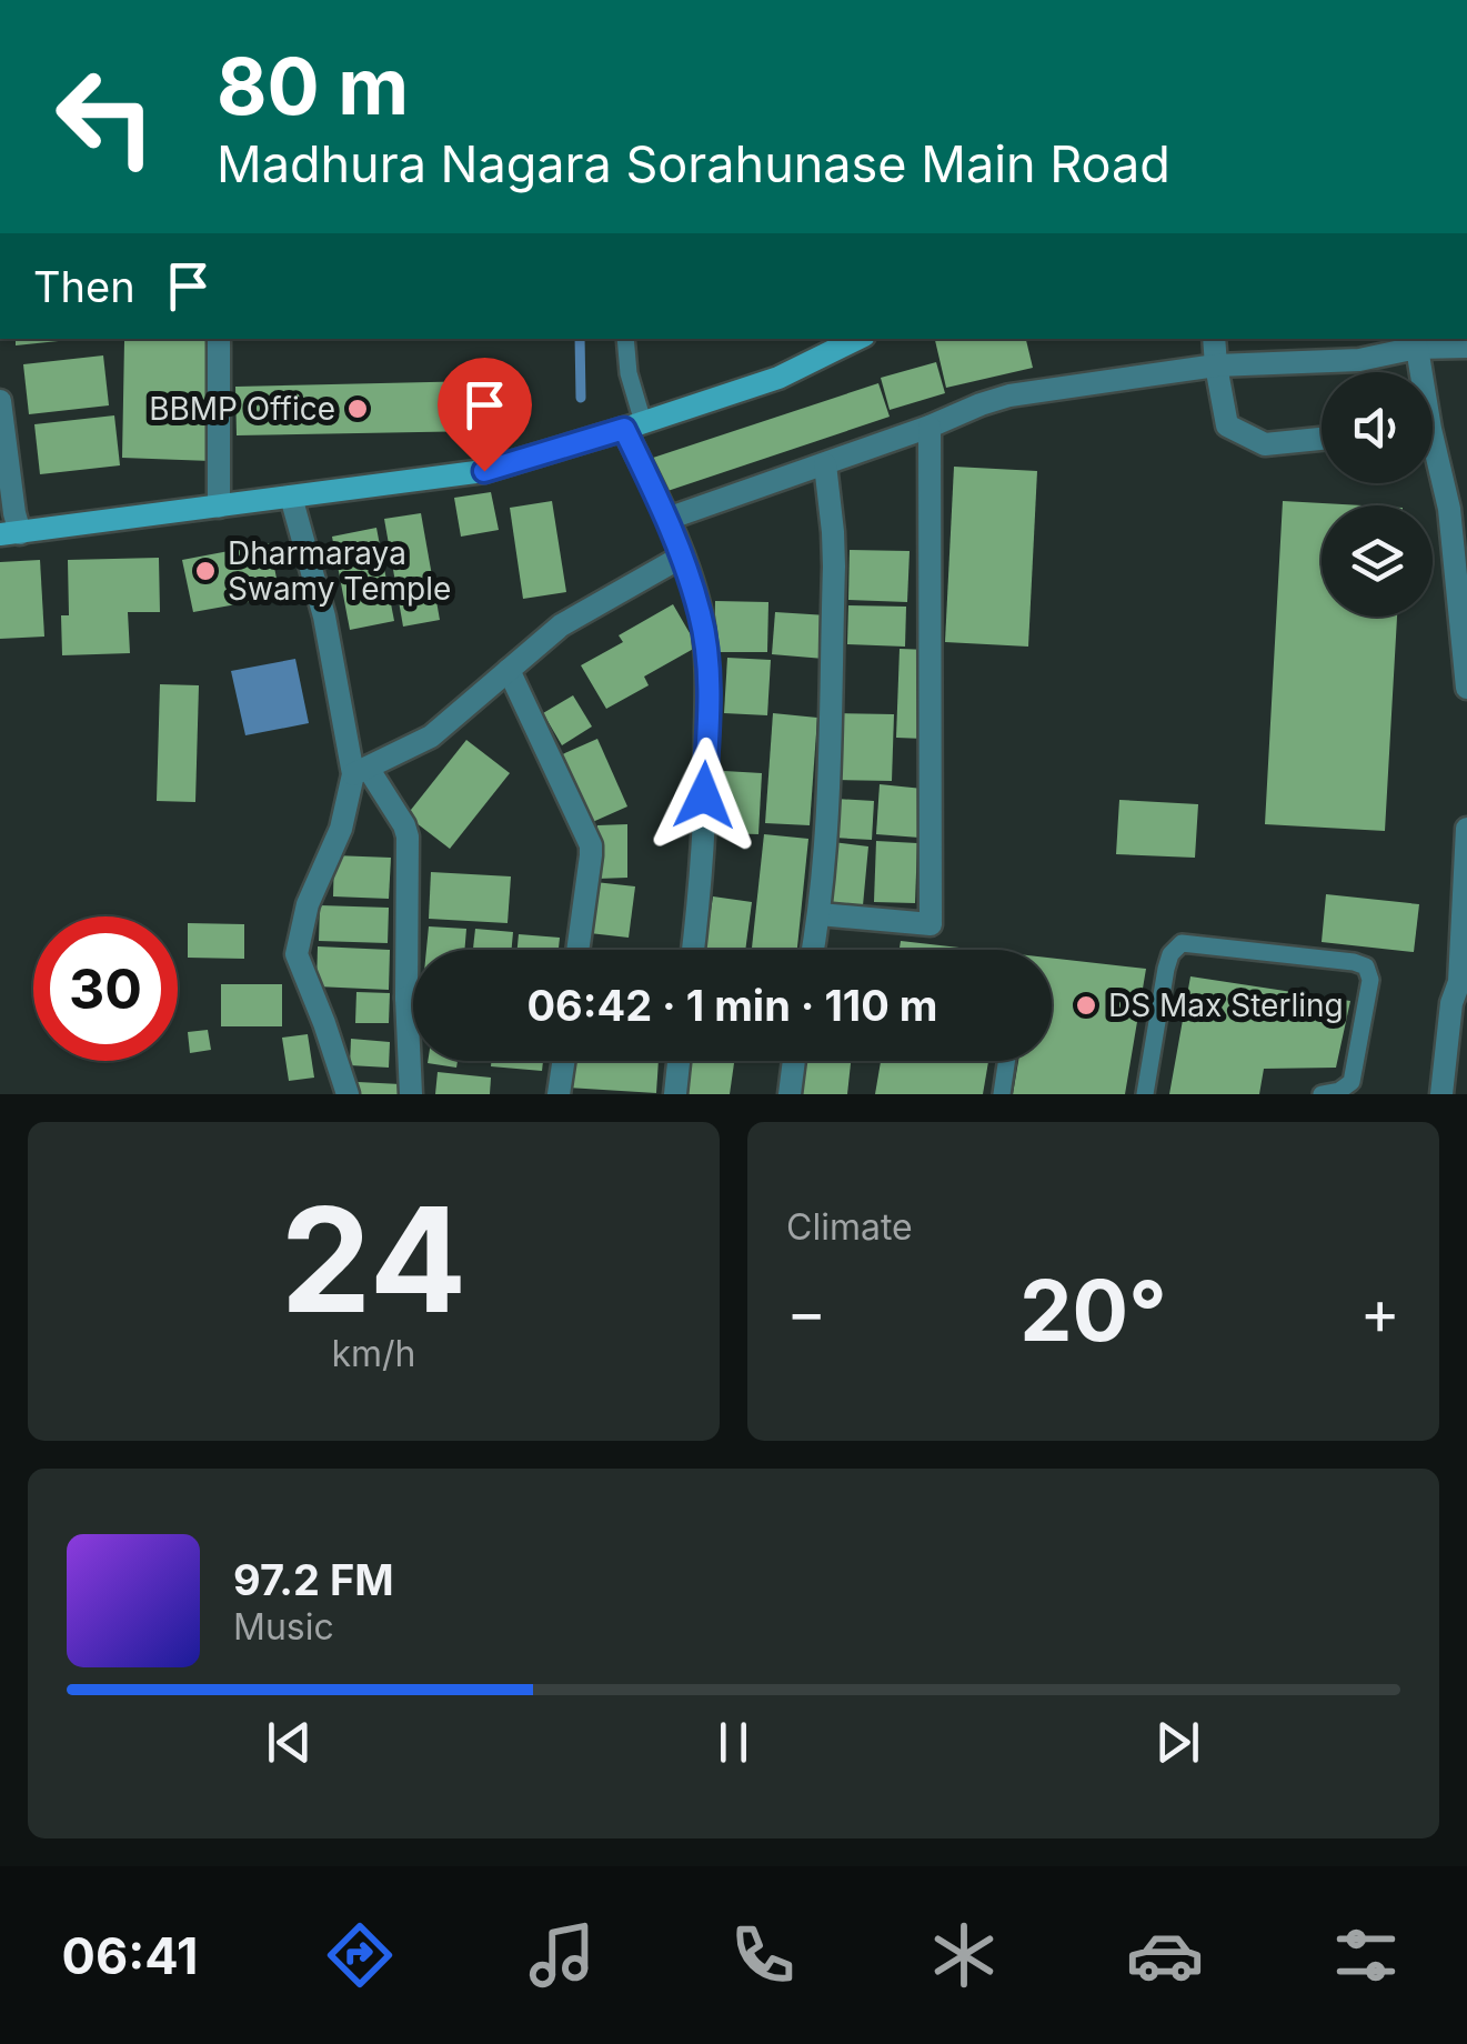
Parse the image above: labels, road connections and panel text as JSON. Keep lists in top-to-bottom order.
{
  "places": ["BBMP Office", "Dharmaraya Swamy Temple", "DS Max Sterling"],
  "page": {
    "turn": ["80 m", "Madhura Nagara Sorahunase Main Road"],
    "then": "Then",
    "limit": "30",
    "trip": "06:42 · 1 min · 110 m",
    "tile": [
      ["24", "km/h"],
      "Climate"
    ],
    "heat": ["−", "20°", "+"],
    "song": ["97.2 FM", "Music"],
    "tabs": "06:41"
  }
}
